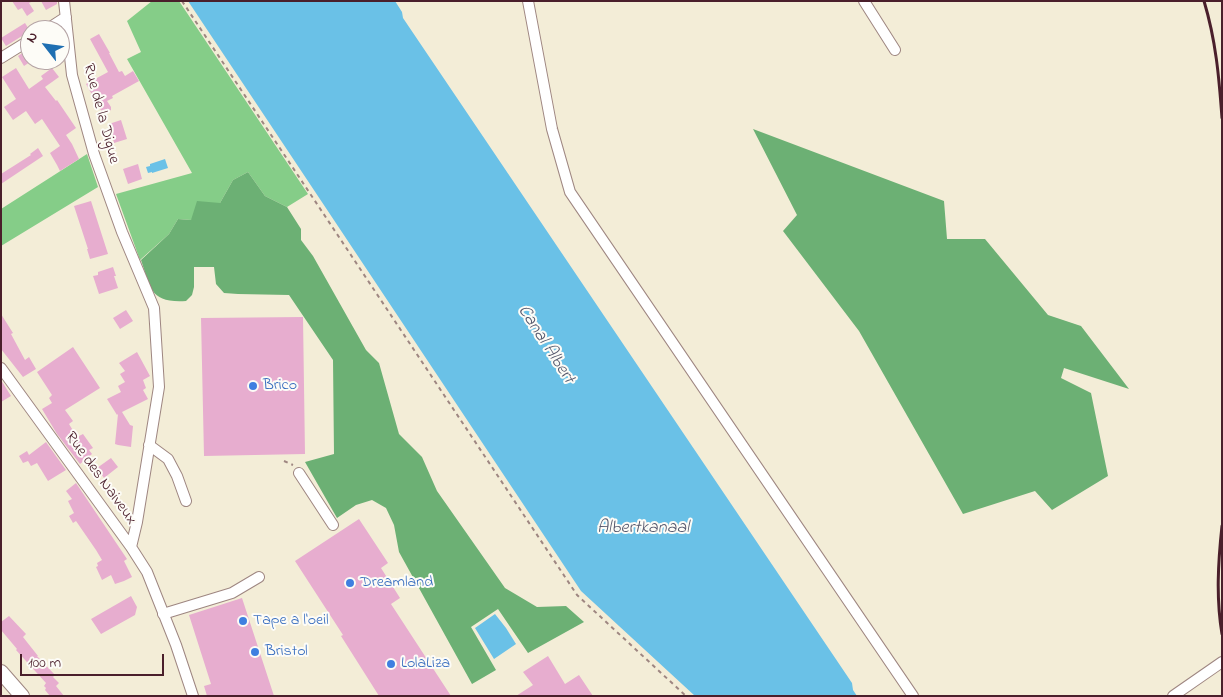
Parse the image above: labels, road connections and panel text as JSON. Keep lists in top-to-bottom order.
{
  "streets": {
    "street": ["Rue de la Digue", "Rue des Naiveux"]
  },
  "crossings": [
    ["Rue de la Digue", "Rue des Naiveux"]
  ],
  "water": ["Canal Albert", "Albertkanaal"],
  "places": [
    "Brico",
    "Dreamland",
    "Tape a l'oeil",
    "Bristol",
    "LolaLiza"
  ],
  "scale_bar": "100 m",
  "north": "top left"
}
